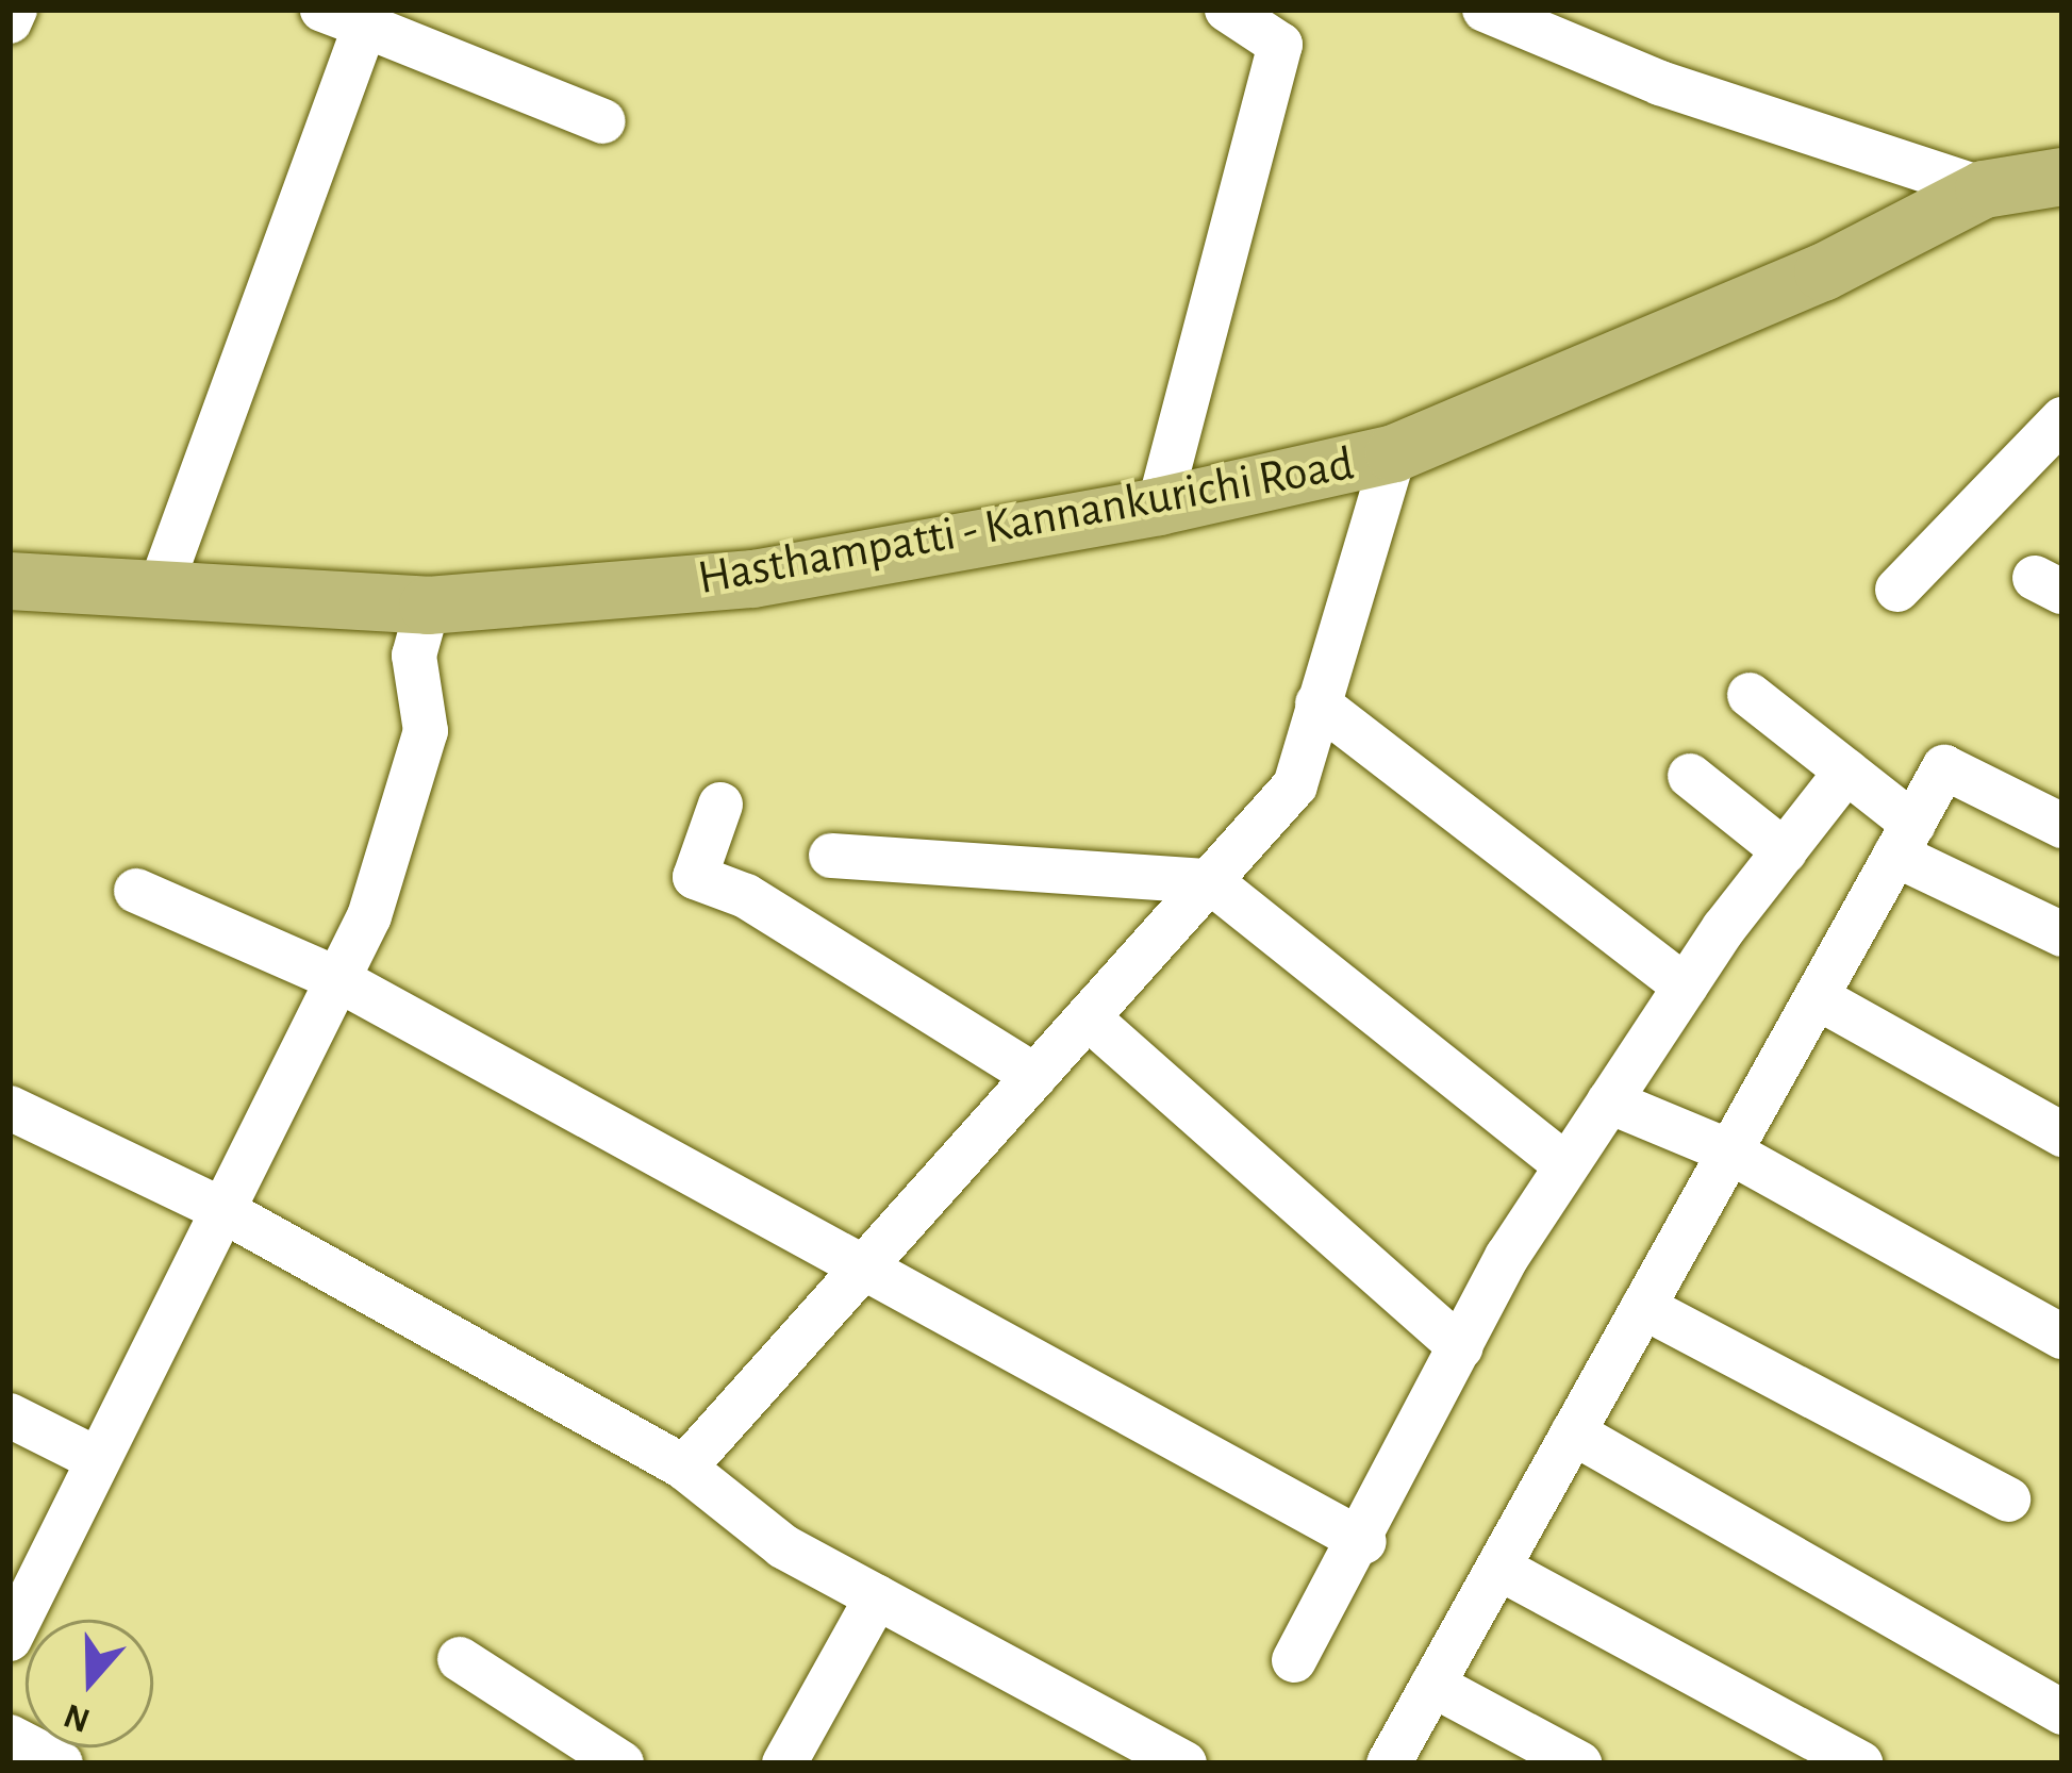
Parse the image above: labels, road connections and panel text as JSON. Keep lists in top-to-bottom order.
{
  "streets": {
    "main road": ["Hasthampatti - Kannankurichi Road"]
  },
  "north": "bottom"
}
